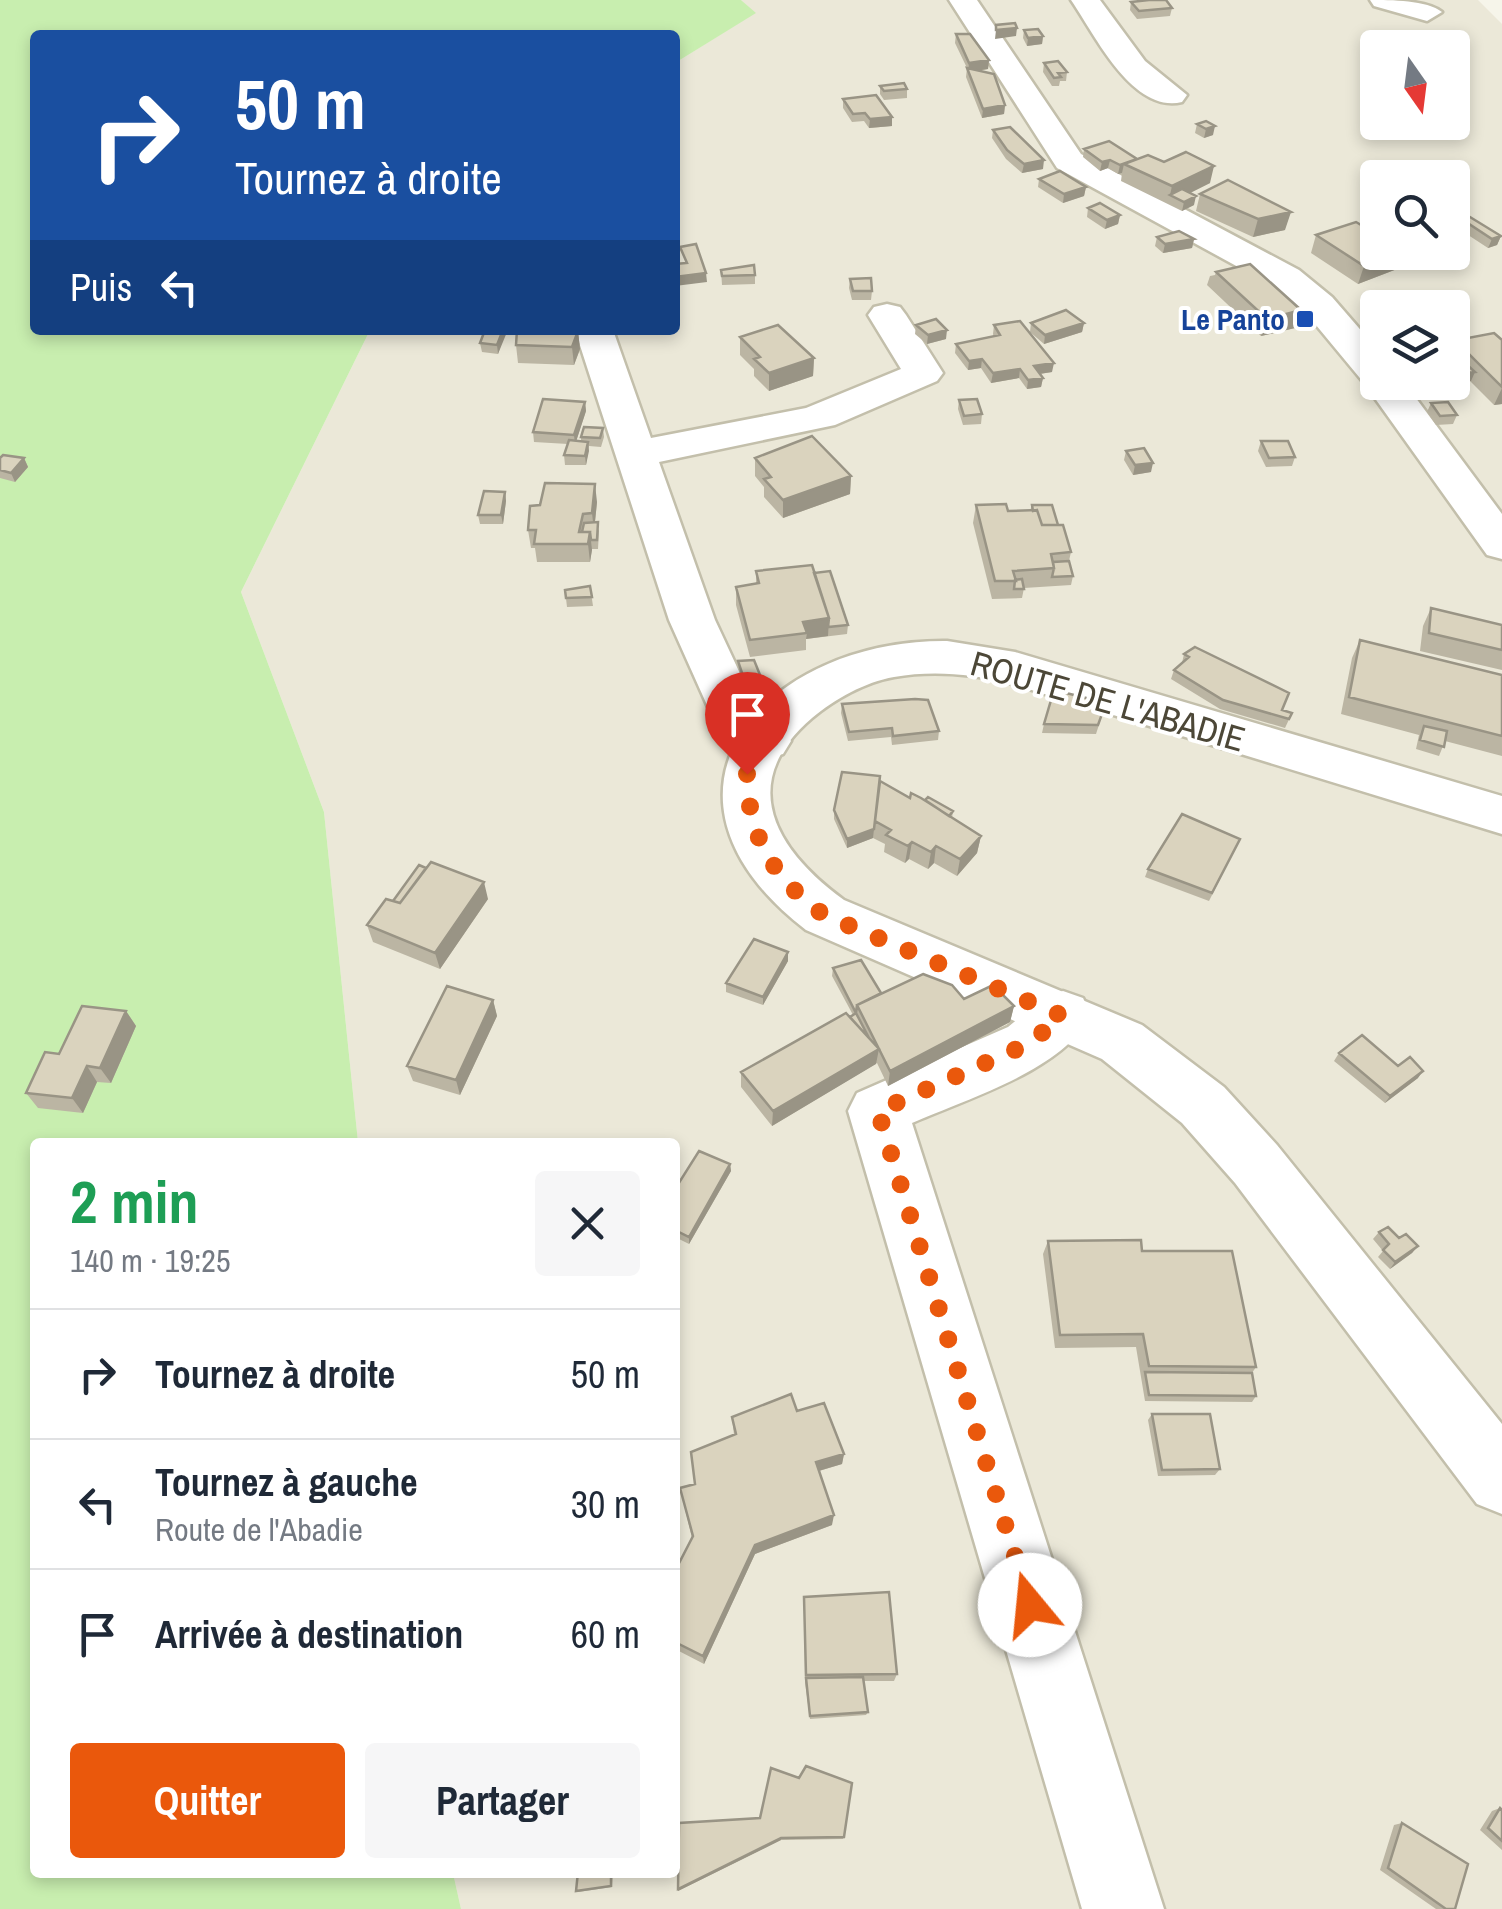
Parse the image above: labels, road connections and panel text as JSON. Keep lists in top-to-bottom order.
{
  "streets": {
    "street": ["ROUTE DE L'ABADIE"]
  },
  "places": {
    "transit": ["Le Panto"]
  },
  "north": "bottom",
  "page": {
    "turn": ["50 m", "Tournez à droite"],
    "then": "Puis",
    "heading": ["2 min", "140 m · 19:25"],
    "list": [
      {
        "name": "Tournez à droite",
        "value": "50 m"
      },
      {
        "name": "Tournez à gauche",
        "note": "Route de l'Abadie",
        "value": "30 m"
      },
      {
        "name": "Arrivée à destination",
        "value": "60 m"
      }
    ],
    "buttons": ["Quitter", "Partager"]
  }
}
